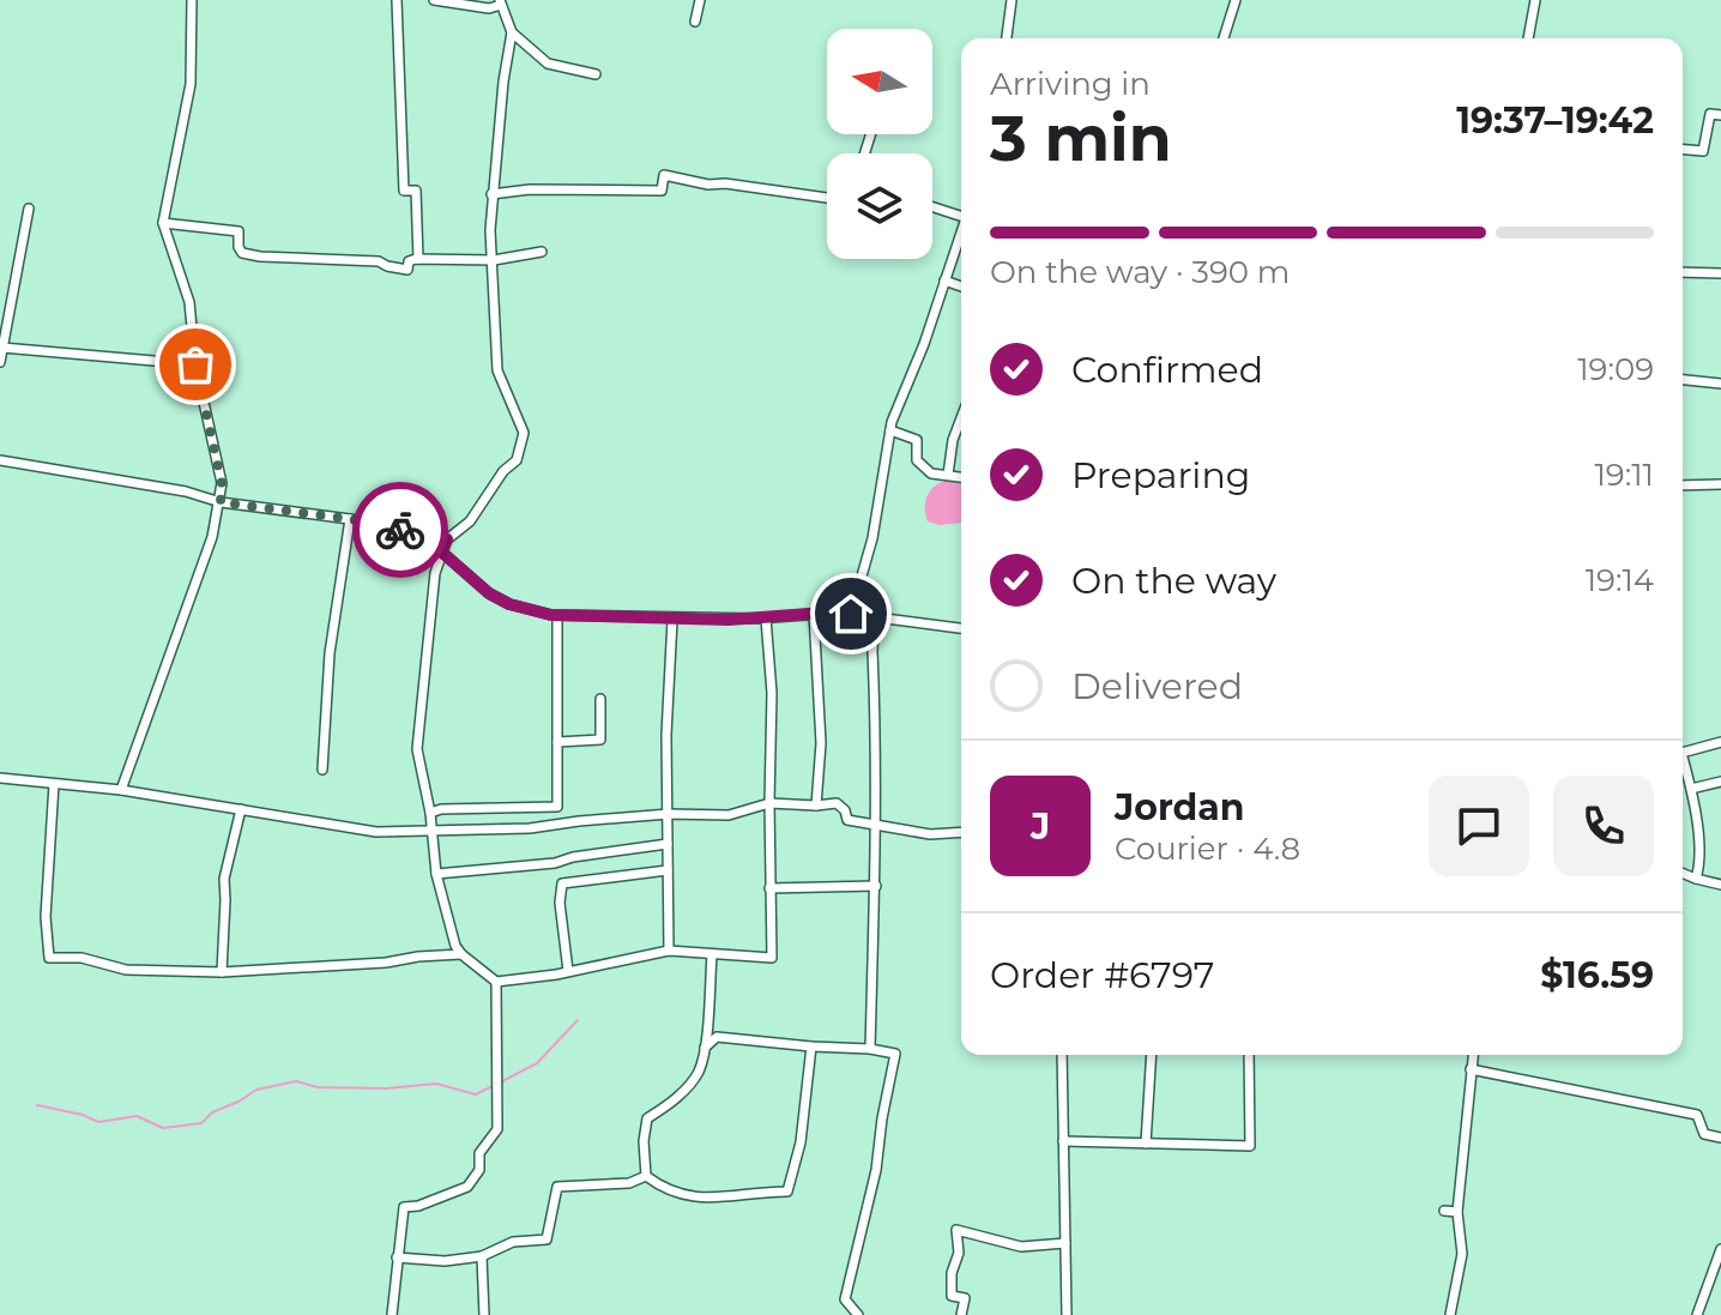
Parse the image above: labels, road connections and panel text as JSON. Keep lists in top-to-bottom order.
{
  "north": "left",
  "page": {
    "heading": ["3 min", "Arriving in", "19:37–19:42"],
    "panel": [
      "Jordan",
      "Courier · 4.8",
      "Order #6797",
      "$16.59"
    ],
    "bar": "On the way · 390 m",
    "list": [
      ["Confirmed", "19:09"],
      ["Preparing", "19:11"],
      ["On the way", "19:14"],
      "Delivered"
    ],
    "round": "J"
  }
}
